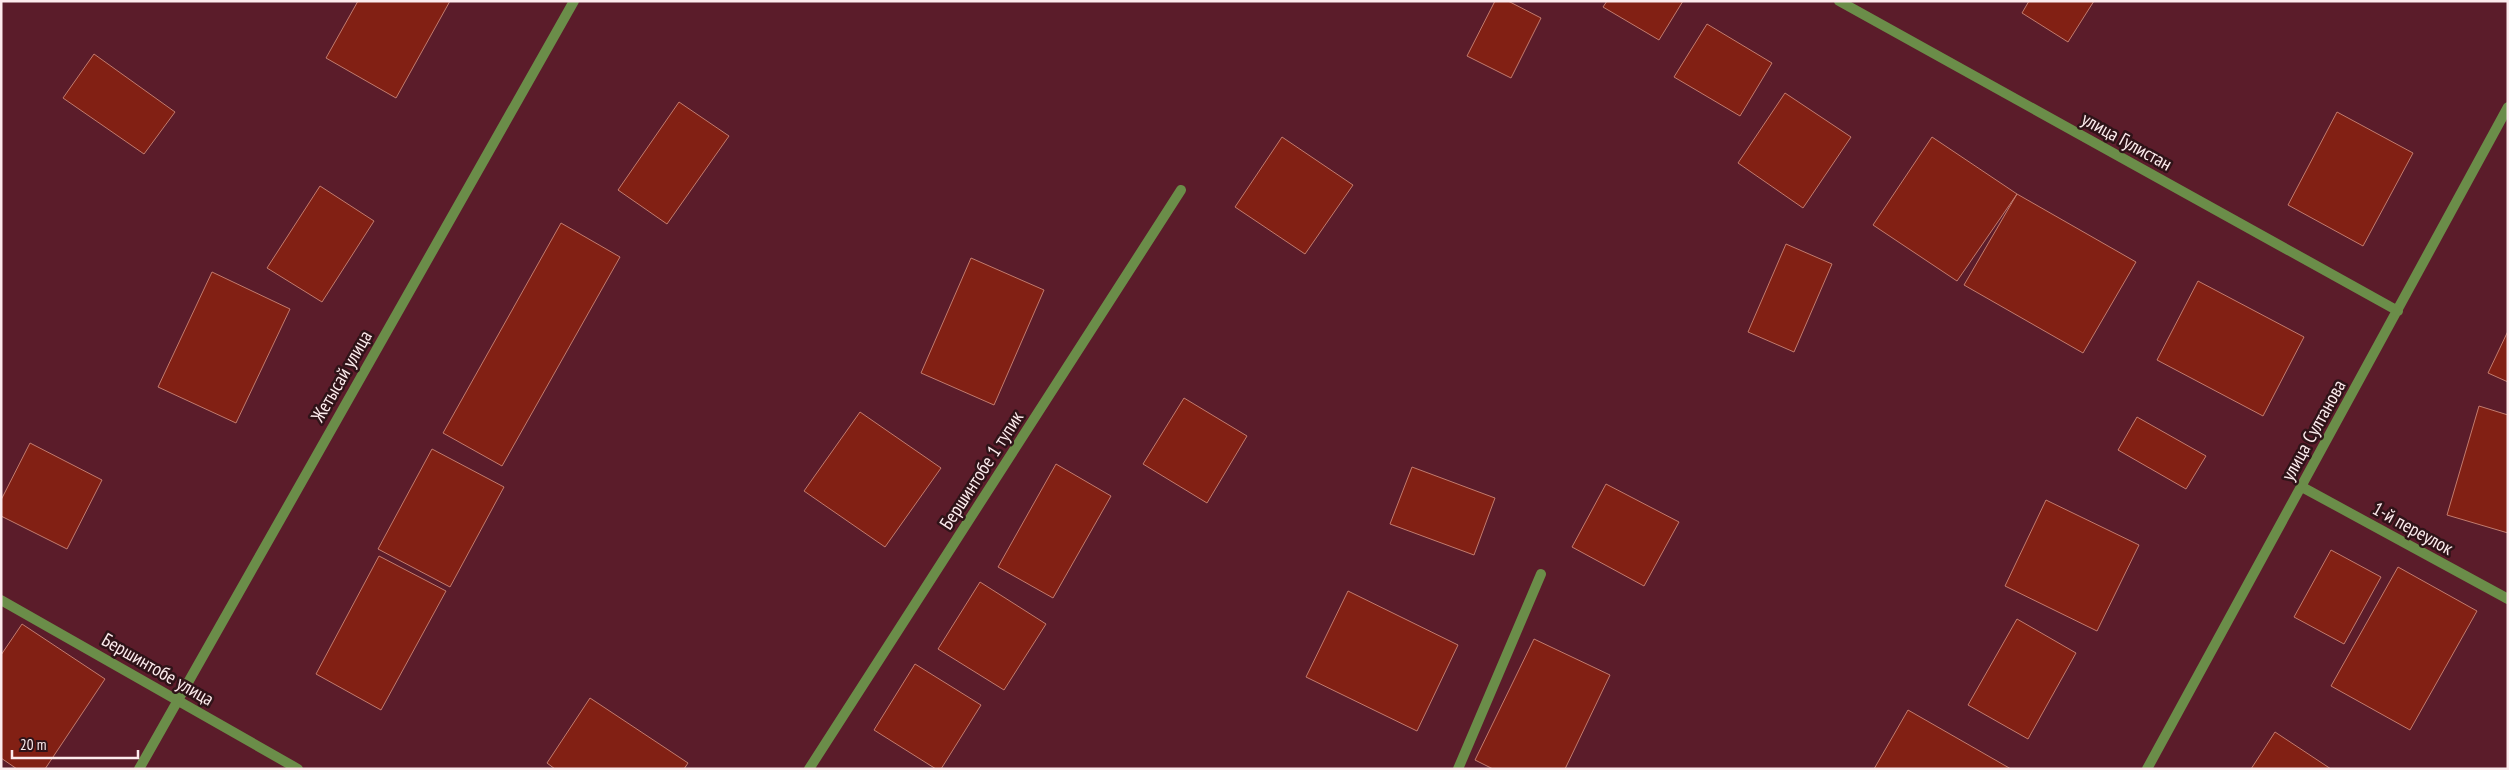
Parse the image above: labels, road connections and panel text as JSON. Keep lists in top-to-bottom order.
{
  "streets": {
    "street": [
      "улица Гулистан",
      "Жетысай улица",
      "улица Султанова",
      "Бершинтобе 1 тупик",
      "1-й переулок",
      "Бершинтобе улица"
    ]
  },
  "crossings": [
    ["улица Гулистан", "улица Султанова"],
    ["Жетысай улица", "Бершинтобе улица"],
    ["улица Султанова", "1-й переулок"]
  ],
  "scale_bar": "20 m"
}
